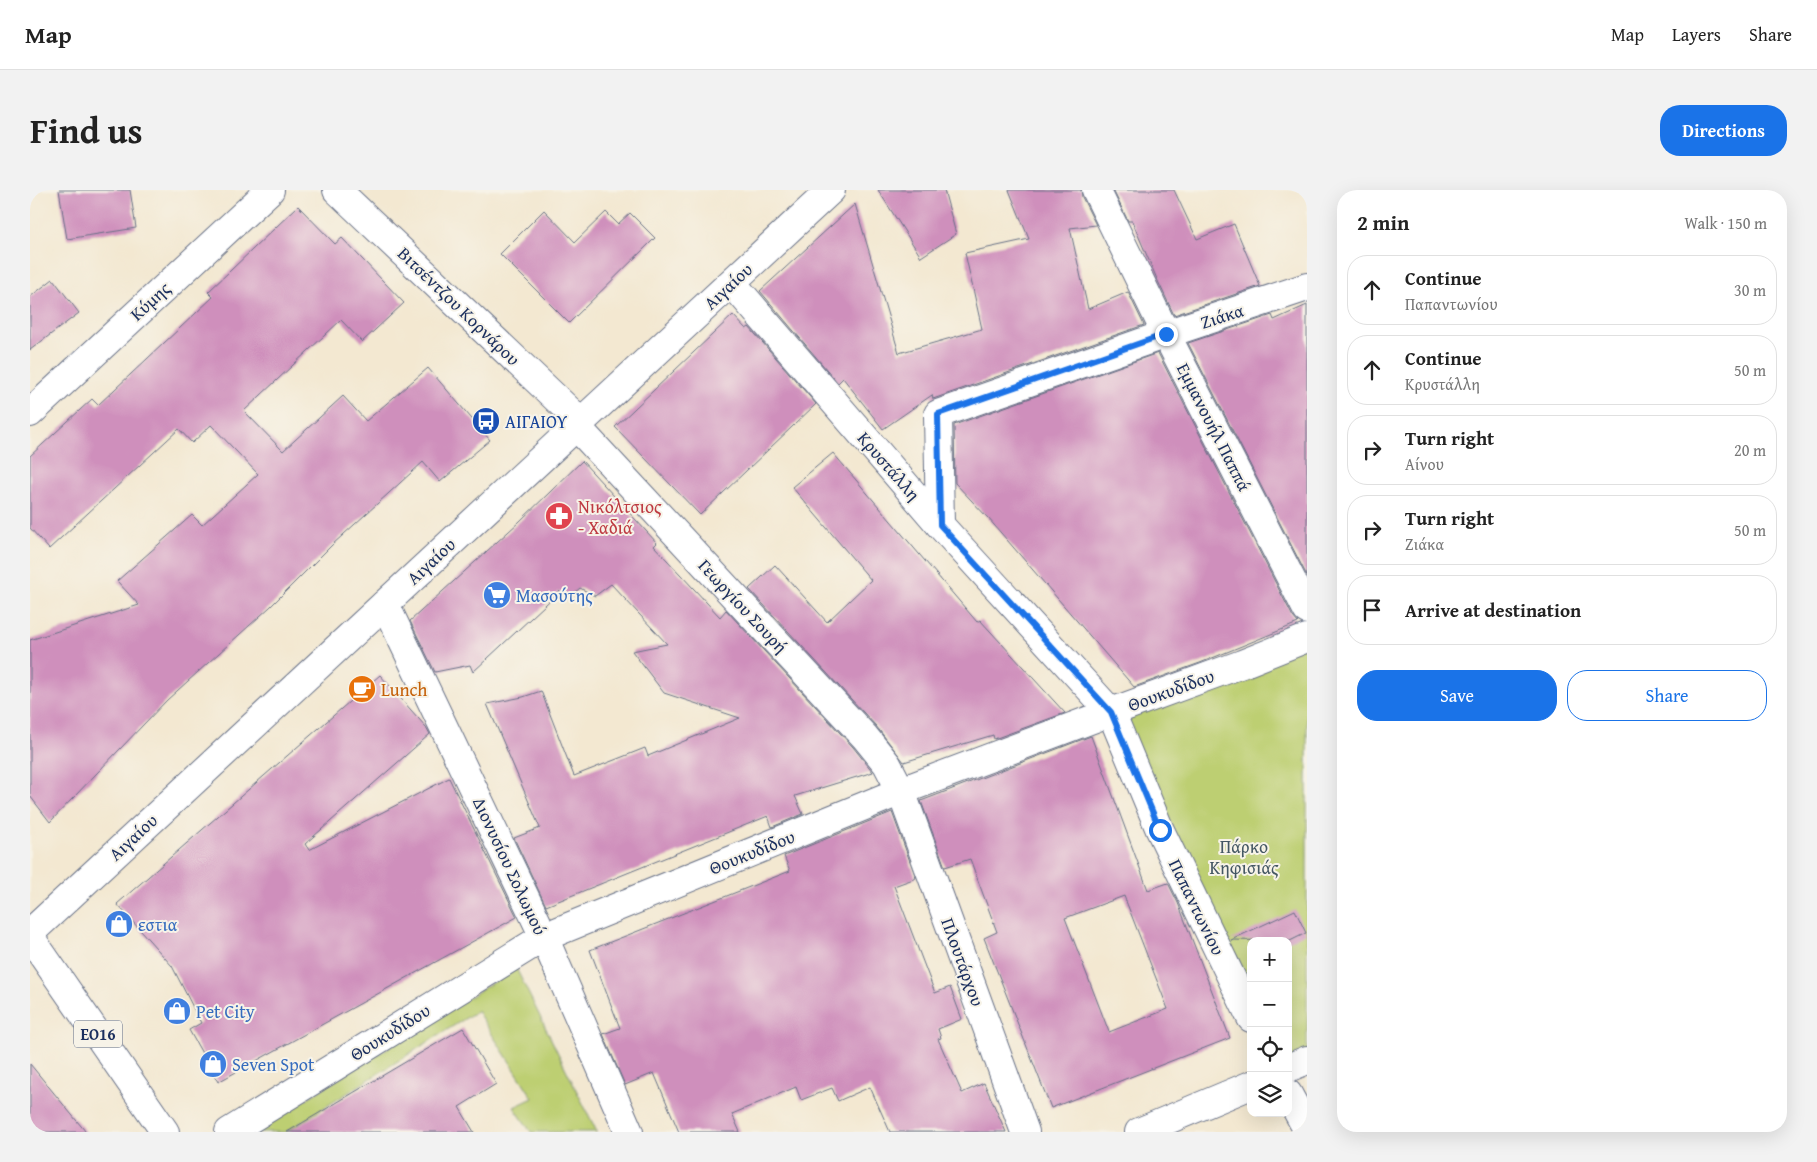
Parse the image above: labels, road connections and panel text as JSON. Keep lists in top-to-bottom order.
{
  "streets": {
    "street": [
      "Αιγαίου",
      "Κύμης",
      "Βιτσέντζου Κορνάρου",
      "Ζιάκα",
      "Εμμανουήλ Παππά",
      "Κρυστάλλη",
      "Γεωργίου Σουρή",
      "Θουκυδίδου",
      "Διονυσίου Σολωμού",
      "Παπαντωνίου",
      "Πλουτάρχου",
      "ΕΟ16"
    ]
  },
  "crossings": [
    ["Αιγαίου", "Βιτσέντζου Κορνάρου"],
    ["Αιγαίου", "Κρυστάλλη"],
    ["Αιγαίου", "Γεωργίου Σουρή"],
    ["Αιγαίου", "Διονυσίου Σολωμού"],
    ["Βιτσέντζου Κορνάρου", "Γεωργίου Σουρή"],
    ["Ζιάκα", "Εμμανουήλ Παππά"],
    ["Ζιάκα", "Κρυστάλλη"],
    ["Κρυστάλλη", "Θουκυδίδου"],
    ["Κρυστάλλη", "Παπαντωνίου"],
    ["Γεωργίου Σουρή", "Θουκυδίδου"],
    ["Γεωργίου Σουρή", "Πλουτάρχου"],
    ["Θουκυδίδου", "Διονυσίου Σολωμού"],
    ["Θουκυδίδου", "Παπαντωνίου"],
    ["Θουκυδίδου", "Πλουτάρχου"]
  ],
  "parks": ["Πάρκο Κηφισιάς"],
  "places": {
    "bus stop": ["ΑΙΓΑΙΟΥ"],
    "pharmacy": ["Νικόλτσιος - Χαδιά"],
    "supermarket": ["Μασούτης"],
    "cafe": ["Lunch"],
    "shop": ["εστια", "Pet City", "Seven Spot"]
  },
  "page": {
    "header": "Map",
    "nav": ["Map", "Layers", "Share"],
    "title": "Find us",
    "buttons": [
      "Directions",
      ["Save", "Share"]
    ],
    "heading": ["2 min", "Walk · 150 m"],
    "list": [
      ["Continue", "Παπαντωνίου", "30 m"],
      ["Continue", "Κρυστάλλη", "50 m"],
      ["Turn right", "Αίνου", "20 m"],
      ["Turn right", "Ζιάκα", "50 m"],
      "Arrive at destination"
    ],
    "map_buttons": ["+", "−"]
  }
}
